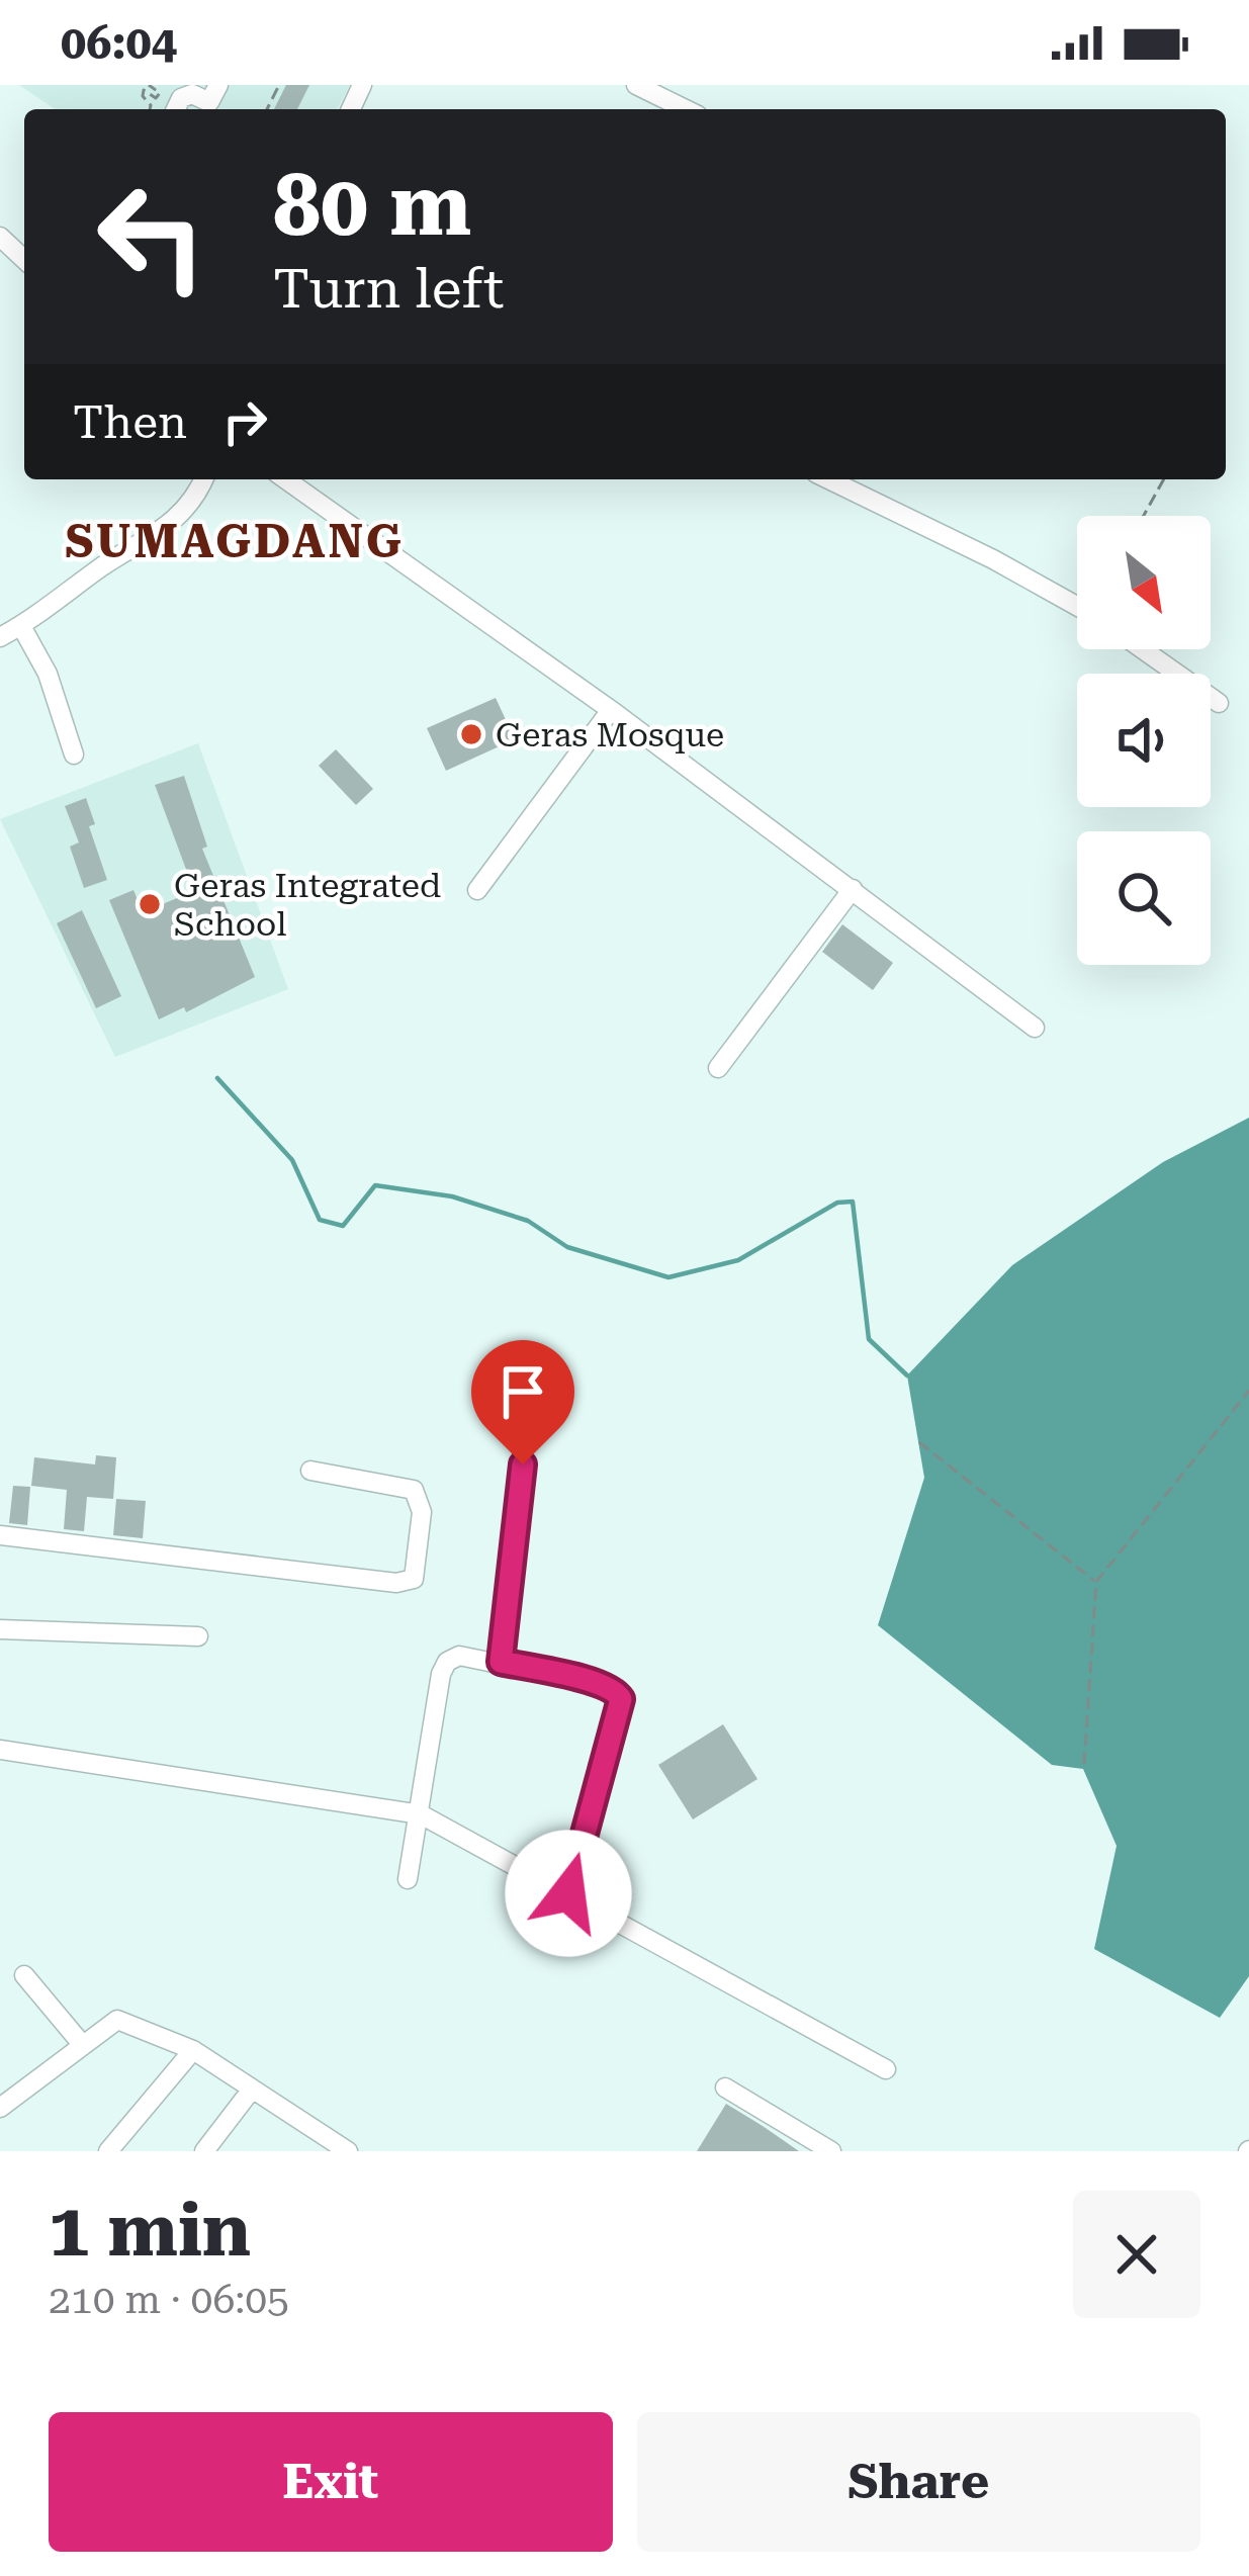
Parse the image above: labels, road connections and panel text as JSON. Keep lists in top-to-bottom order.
{
  "districts": ["SUMAGDANG"],
  "places": ["Geras Mosque", "Geras Integrated School"],
  "north": "bottom right",
  "page": {
    "status": "06:04",
    "turn": ["80 m", "Turn left"],
    "then": "Then",
    "heading": ["1 min", "210 m · 06:05"],
    "buttons": ["Exit", "Share"]
  }
}
